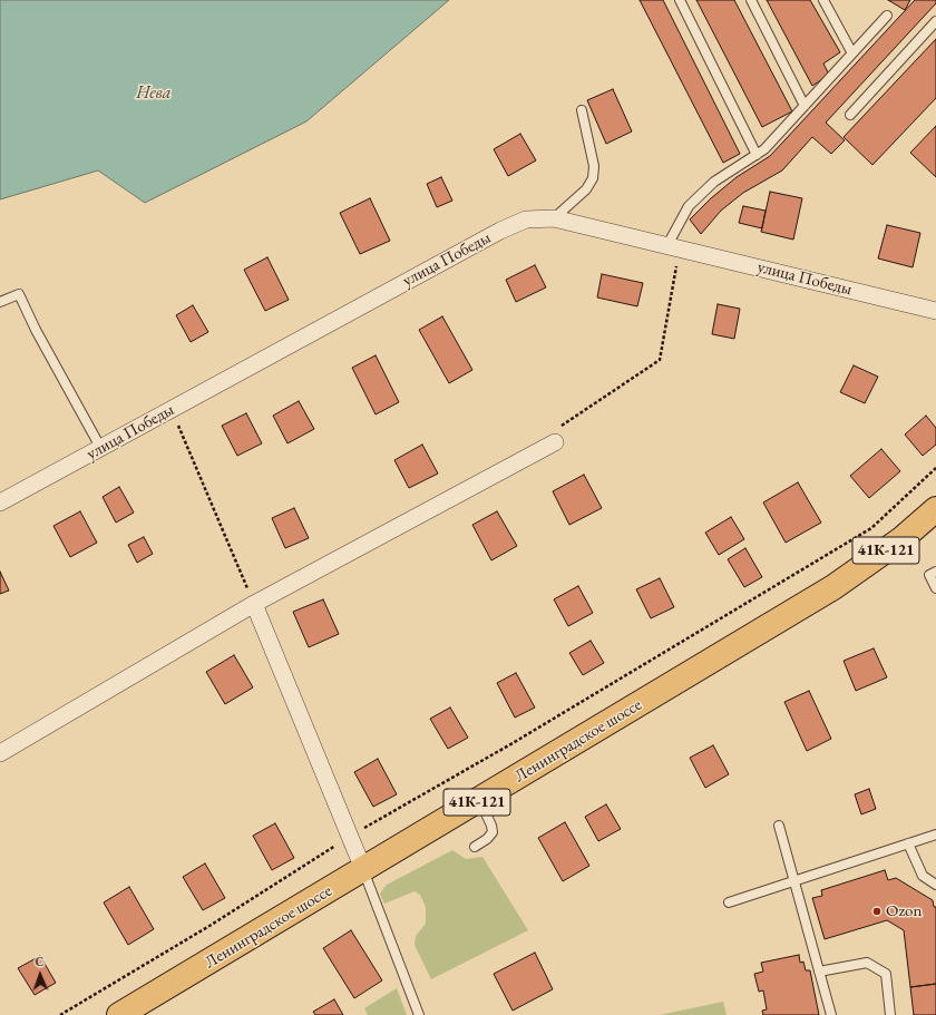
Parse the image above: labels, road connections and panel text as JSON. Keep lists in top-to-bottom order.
{
  "streets": {
    "main road": ["41К-121", "Ленинградское шоссе"],
    "street": ["улица Победы"]
  },
  "water": ["Нева"],
  "places": ["Ozon"],
  "north": "top"
}
